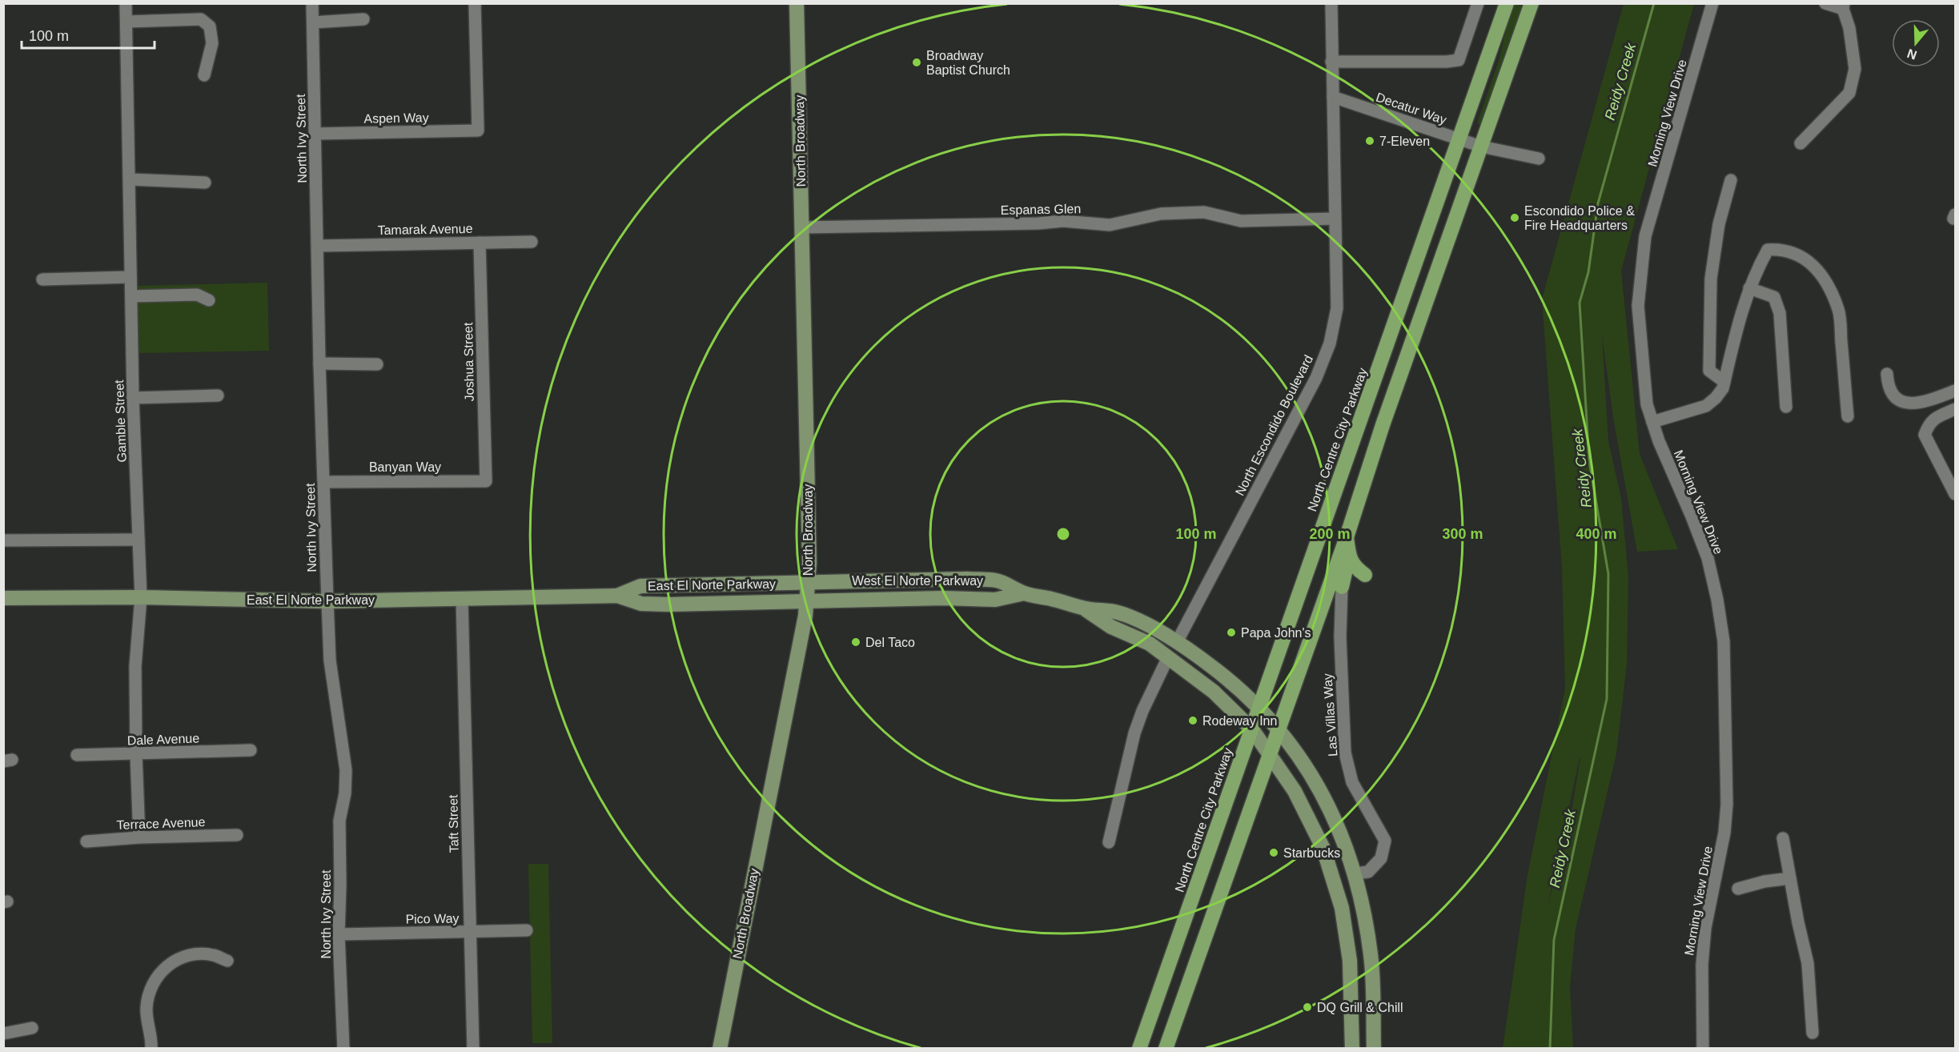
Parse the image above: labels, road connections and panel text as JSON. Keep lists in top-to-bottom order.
{
  "streets": {
    "highway": ["North Centre City Parkway"],
    "main road": ["North Broadway", "West El Norte Parkway", "East El Norte Parkway"],
    "street": [
      "Decatur Way",
      "Morning View Drive",
      "Aspen Way",
      "North Ivy Street",
      "Espanas Glen",
      "Tamarak Avenue",
      "Joshua Street",
      "Gamble Street",
      "North Escondido Boulevard",
      "Banyan Way",
      "Las Villas Way",
      "Dale Avenue",
      "Terrace Avenue",
      "Taft Street",
      "Pico Way"
    ]
  },
  "crossings": [
    ["Decatur Way", "North Escondido Boulevard"],
    ["Decatur Way", "North Centre City Parkway"],
    ["Aspen Way", "North Ivy Street"],
    ["North Ivy Street", "Tamarak Avenue"],
    ["North Ivy Street", "Banyan Way"],
    ["North Ivy Street", "East El Norte Parkway"],
    ["North Ivy Street", "Pico Way"],
    ["North Broadway", "Espanas Glen"],
    ["North Broadway", "West El Norte Parkway"],
    ["North Broadway", "East El Norte Parkway"],
    ["Espanas Glen", "North Escondido Boulevard"],
    ["Tamarak Avenue", "Joshua Street"],
    ["Joshua Street", "Banyan Way"],
    ["Gamble Street", "East El Norte Parkway"],
    ["Gamble Street", "Dale Avenue"],
    ["Gamble Street", "Terrace Avenue"],
    ["North Escondido Boulevard", "West El Norte Parkway"],
    ["North Centre City Parkway", "West El Norte Parkway"],
    ["West El Norte Parkway", "East El Norte Parkway"],
    ["West El Norte Parkway", "Las Villas Way"],
    ["East El Norte Parkway", "Taft Street"],
    ["Taft Street", "Pico Way"]
  ],
  "water": ["Reidy Creek"],
  "places": [
    "Broadway Baptist Church",
    "7-Eleven",
    "Escondido Police & Fire Headquarters",
    "Papa John's",
    "Del Taco",
    "Rodeway Inn",
    "Starbucks",
    "DQ Grill & Chill"
  ],
  "scale_bar": "100 m",
  "north": "bottom",
  "rings": [
    "100 m",
    "200 m",
    "300 m",
    "400 m"
  ]
}
